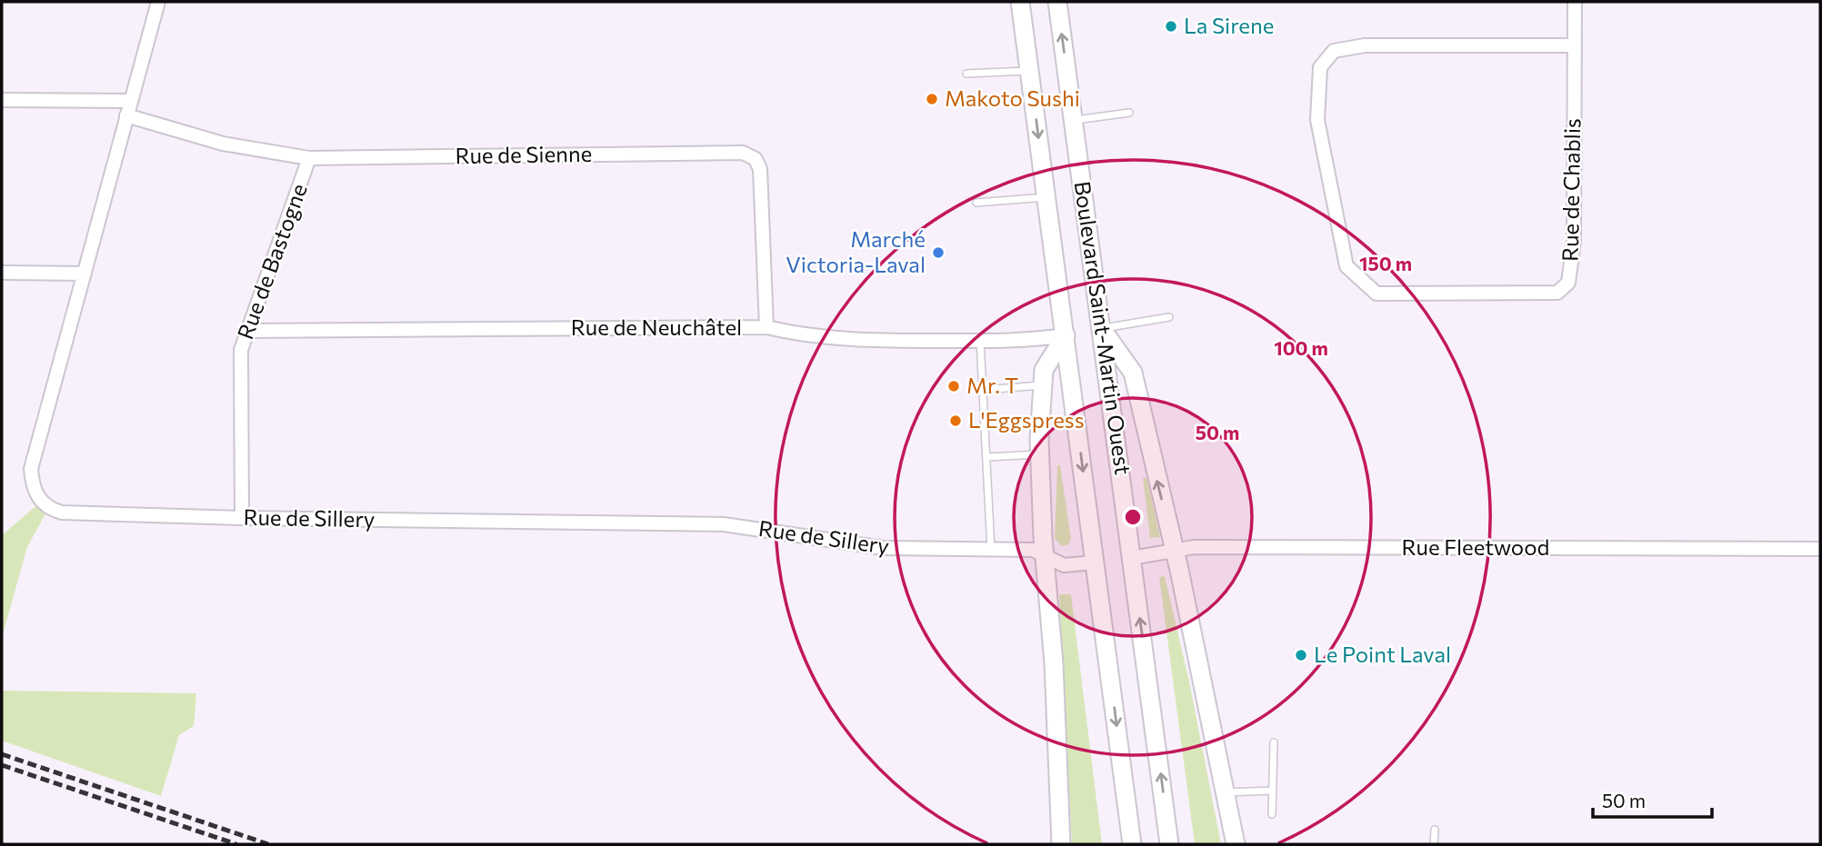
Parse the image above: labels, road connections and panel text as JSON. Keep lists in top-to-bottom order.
{
  "streets": {
    "main road": ["Boulevard Saint-Martin Ouest"],
    "street": [
      "Rue de Sienne",
      "Rue de Chablis",
      "Rue de Bastogne",
      "Rue de Neuchâtel",
      "Rue de Sillery",
      "Rue Fleetwood"
    ]
  },
  "crossings": [
    ["Rue de Sienne", "Rue de Bastogne"],
    ["Rue de Sienne", "Rue de Neuchâtel"],
    ["Rue de Sienne", "Rue de Sillery"],
    ["Rue de Bastogne", "Rue de Neuchâtel"],
    ["Rue de Bastogne", "Rue de Sillery"],
    ["Rue de Neuchâtel", "Boulevard Saint-Martin Ouest"],
    ["Boulevard Saint-Martin Ouest", "Rue de Sillery"],
    ["Boulevard Saint-Martin Ouest", "Rue Fleetwood"]
  ],
  "places": [
    "La Sirene",
    "Makoto Sushi",
    "Marché Victoria-Laval",
    "Mr. T",
    "L'Eggspress",
    "Le Point Laval"
  ],
  "scale_bar": "50 m",
  "rings": ["150 m", "100 m", "50 m"]
}
